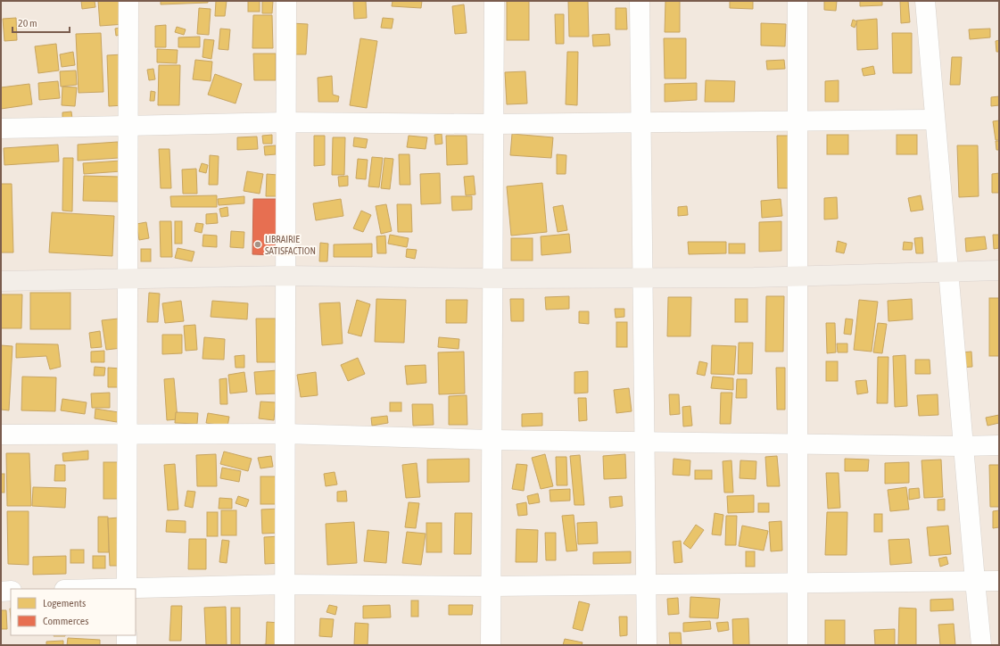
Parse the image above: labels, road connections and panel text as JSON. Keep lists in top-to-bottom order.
{
  "places": ["LIBRAIRIE SATISFACTION"],
  "legend": ["Logements", "Commerces"],
  "scale_bar": "20 m"
}
